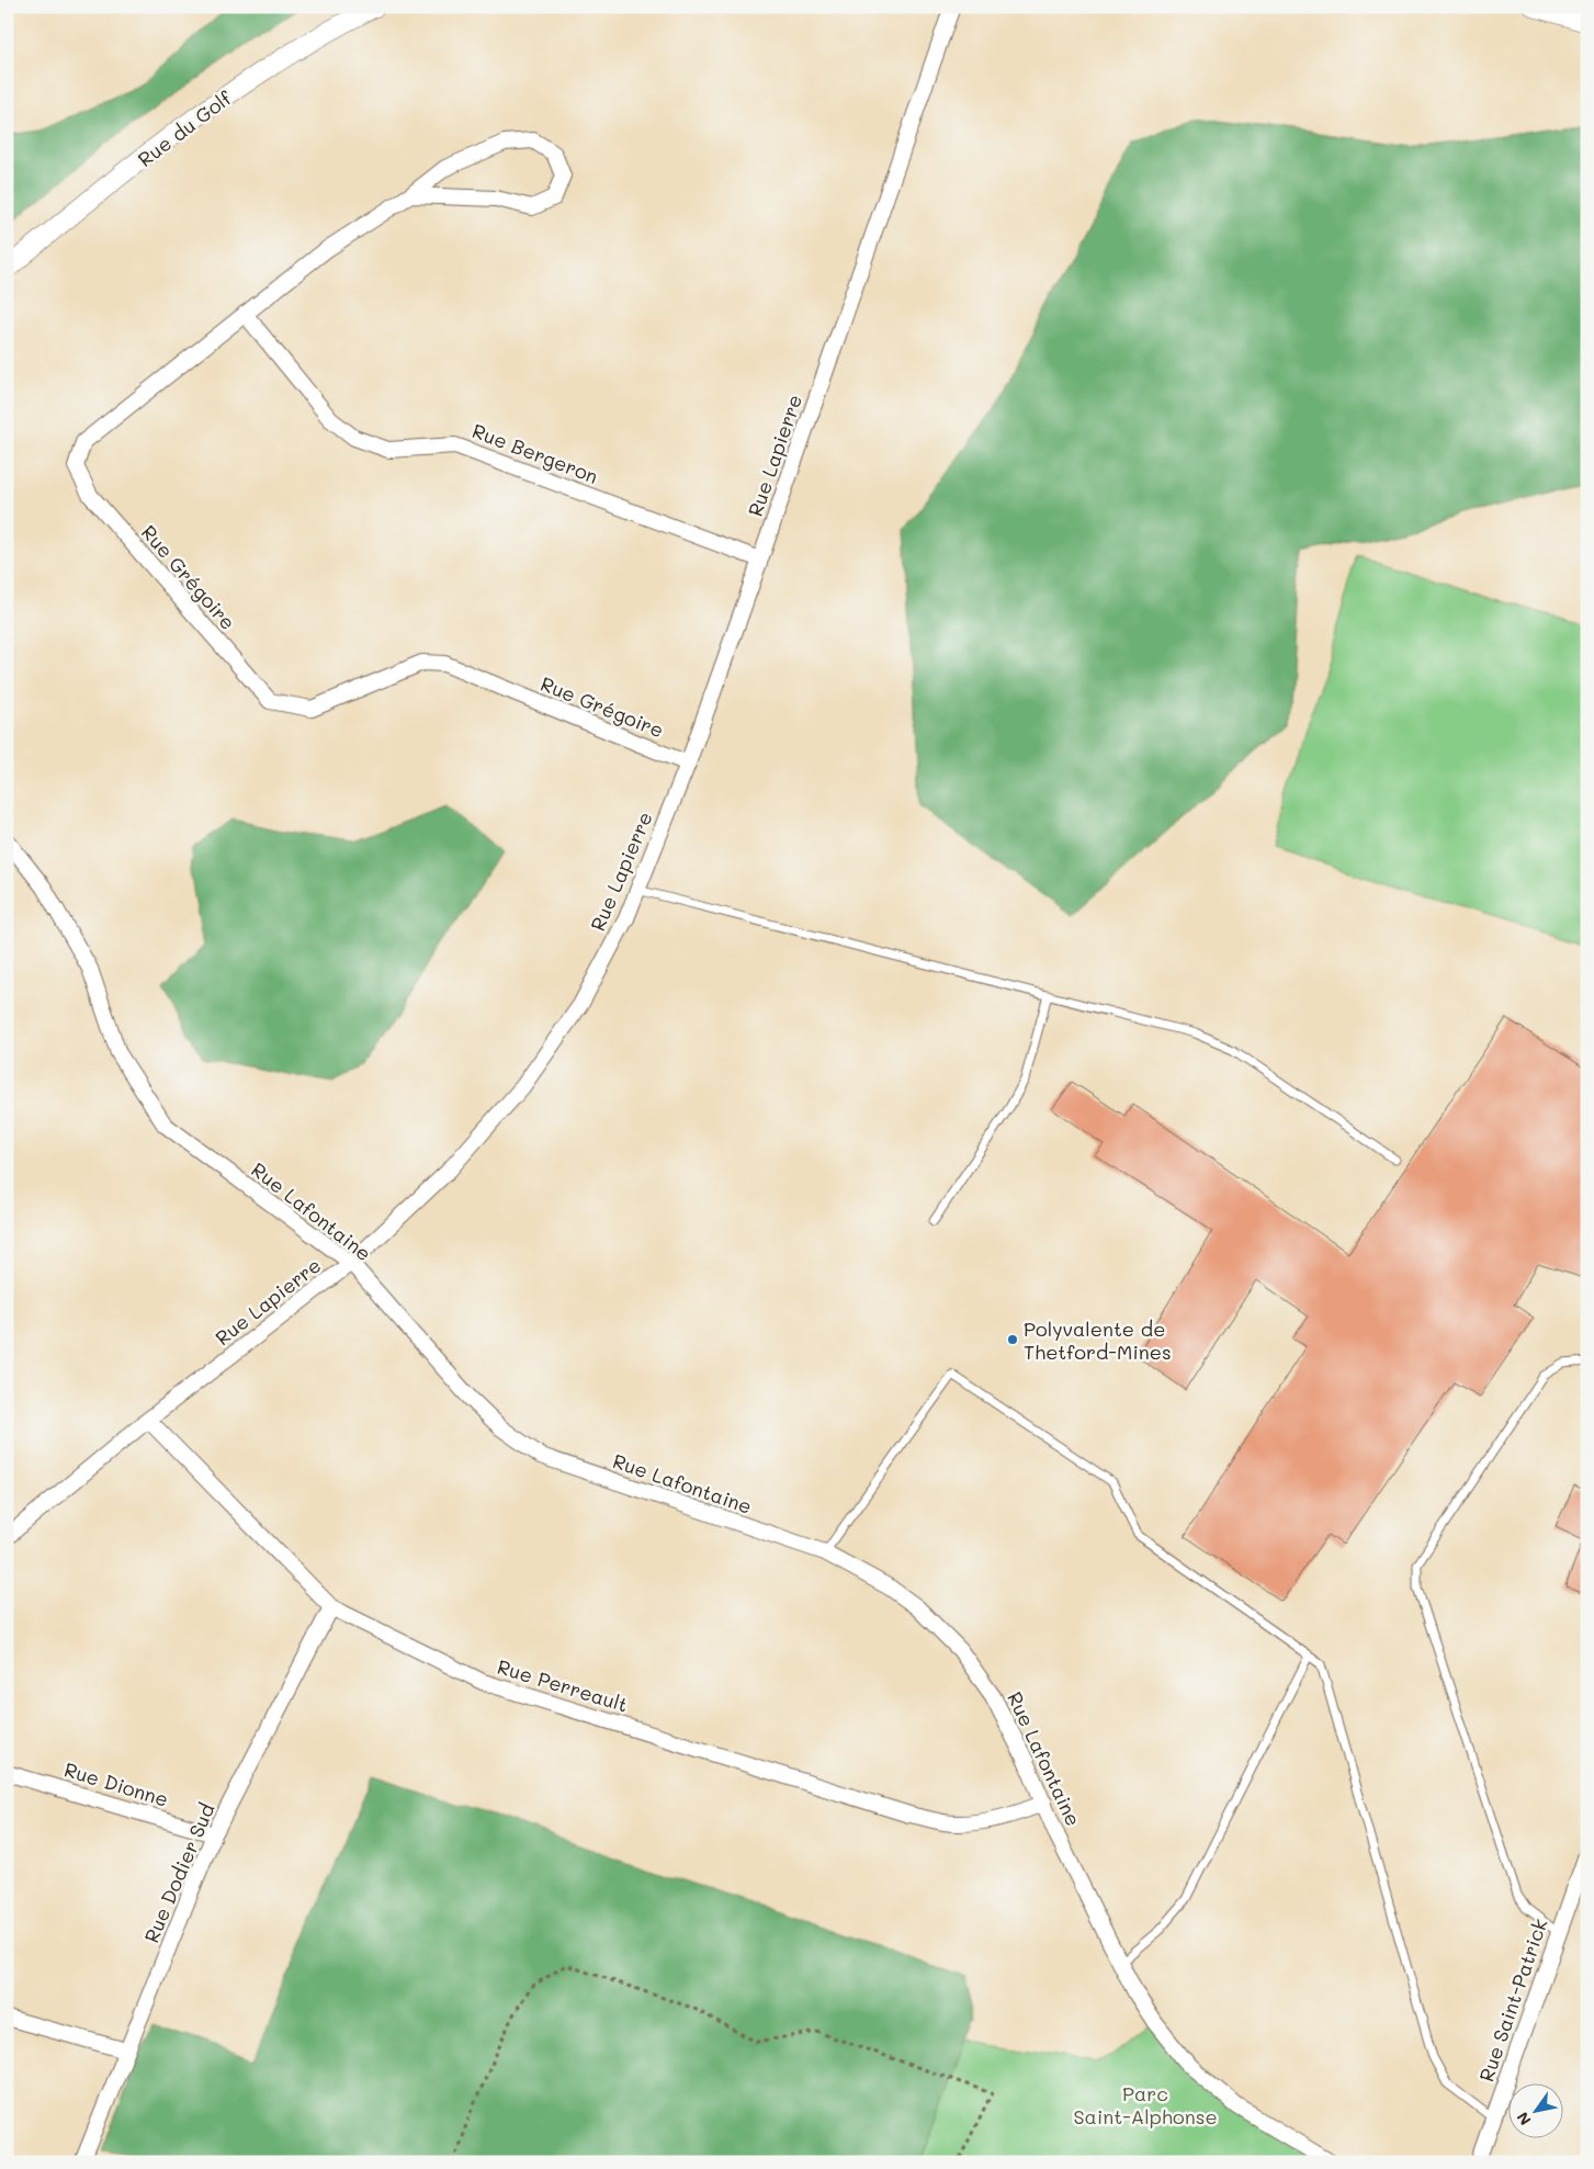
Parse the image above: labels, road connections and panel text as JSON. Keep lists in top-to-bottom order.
{
  "streets": {
    "street": [
      "Rue du Golf",
      "Rue Bergeron",
      "Rue Lapierre",
      "Rue Grégoire",
      "Rue Lafontaine",
      "Rue Perreault",
      "Rue Dionne",
      "Rue Dodier Sud",
      "Rue Saint-Patrick"
    ]
  },
  "crossings": [
    ["Rue Bergeron", "Rue Lapierre"],
    ["Rue Bergeron", "Rue Grégoire"],
    ["Rue Lapierre", "Rue Grégoire"],
    ["Rue Lapierre", "Rue Lafontaine"],
    ["Rue Lapierre", "Rue Perreault"],
    ["Rue Lafontaine", "Rue Perreault"],
    ["Rue Perreault", "Rue Dodier Sud"],
    ["Rue Dionne", "Rue Dodier Sud"]
  ],
  "parks": ["Parc Saint-Alphonse"],
  "places": ["Polyvalente de Thetford-Mines"],
  "north": "bottom left"
}
